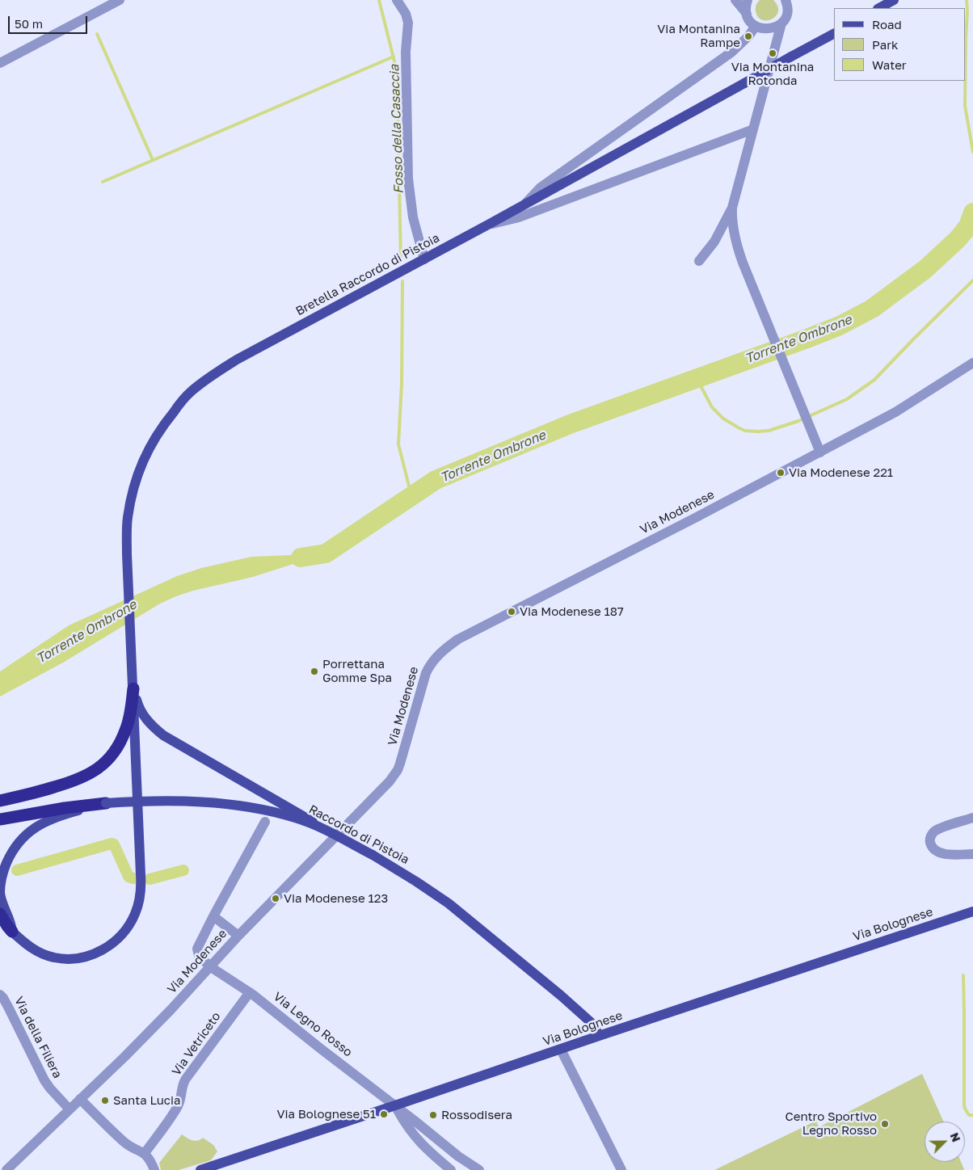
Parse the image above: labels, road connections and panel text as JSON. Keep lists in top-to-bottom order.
{
  "streets": {
    "highway": ["Raccordo di Pistoia"],
    "main road": ["Bretella Raccordo di Pistoia", "Via Bolognese"],
    "street": [
      "Via Modenese",
      "Via Legno Rosso",
      "Via della Filiera",
      "Via Vetriceto"
    ]
  },
  "crossings": [
    ["Via Modenese", "Via Legno Rosso"],
    ["Via Modenese", "Via della Filiera"],
    ["Raccordo di Pistoia", "Via Bolognese"],
    ["Via Bolognese", "Via Legno Rosso"],
    ["Via Legno Rosso", "Via Vetriceto"]
  ],
  "water": ["Fosso della Casaccia", "Torrente Ombrone"],
  "places": [
    "Via Montanina Rampe",
    "Via Montanina Rotonda",
    "Via Modenese 221",
    "Via Modenese 187",
    "Porrettana Gomme Spa",
    "Via Modenese 123",
    "Santa Lucia",
    "Via Bolognese 51",
    "Rossodisera",
    "Centro Sportivo Legno Rosso"
  ],
  "legend": ["Road", "Park", "Water"],
  "scale_bar": "50 m",
  "north": "top right"
}
